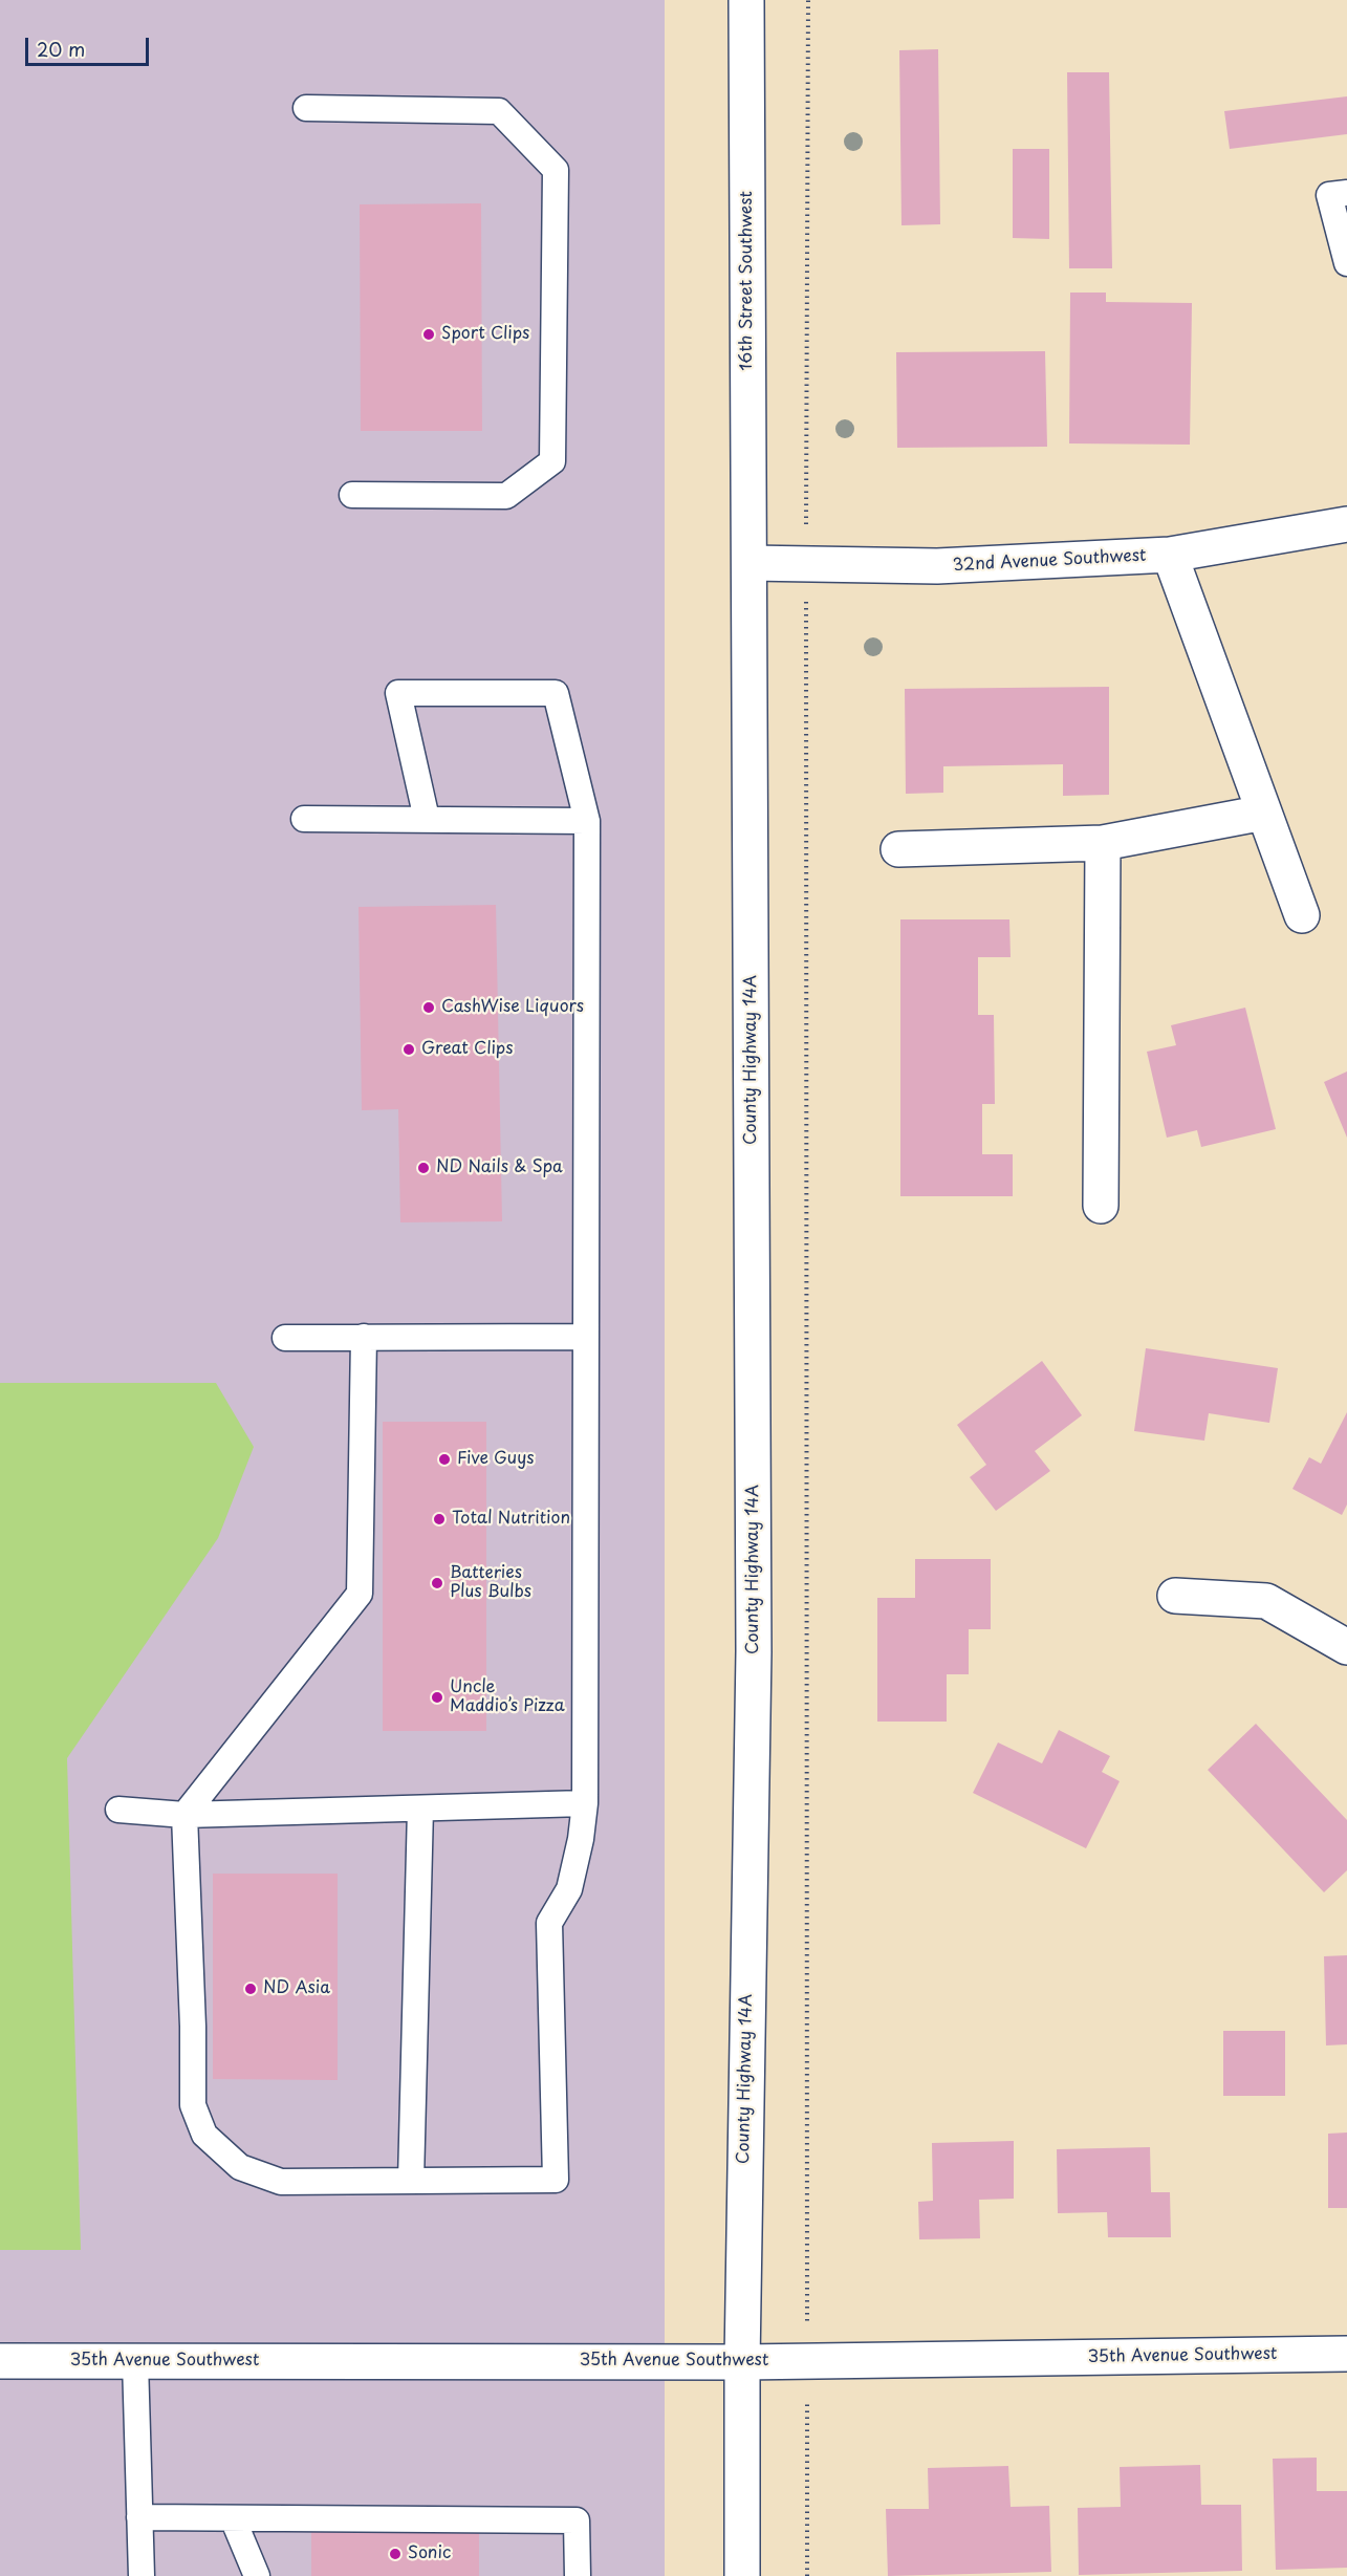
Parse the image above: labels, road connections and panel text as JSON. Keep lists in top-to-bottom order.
{
  "streets": {
    "street": [
      "16th Street Southwest",
      "32nd Avenue Southwest",
      "County Highway 14A",
      "35th Avenue Southwest"
    ]
  },
  "crossings": [
    ["16th Street Southwest", "32nd Avenue Southwest"],
    ["16th Street Southwest", "County Highway 14A"],
    ["32nd Avenue Southwest", "County Highway 14A"],
    ["County Highway 14A", "35th Avenue Southwest"]
  ],
  "places": [
    "Sport Clips",
    "CashWise Liquors",
    "Great Clips",
    "ND Nails & Spa",
    "Five Guys",
    "Total Nutrition",
    "Batteries Plus Bulbs",
    "Uncle Maddio’s Pizza",
    "ND Asia",
    "Sonic"
  ],
  "scale_bar": "20 m"
}
